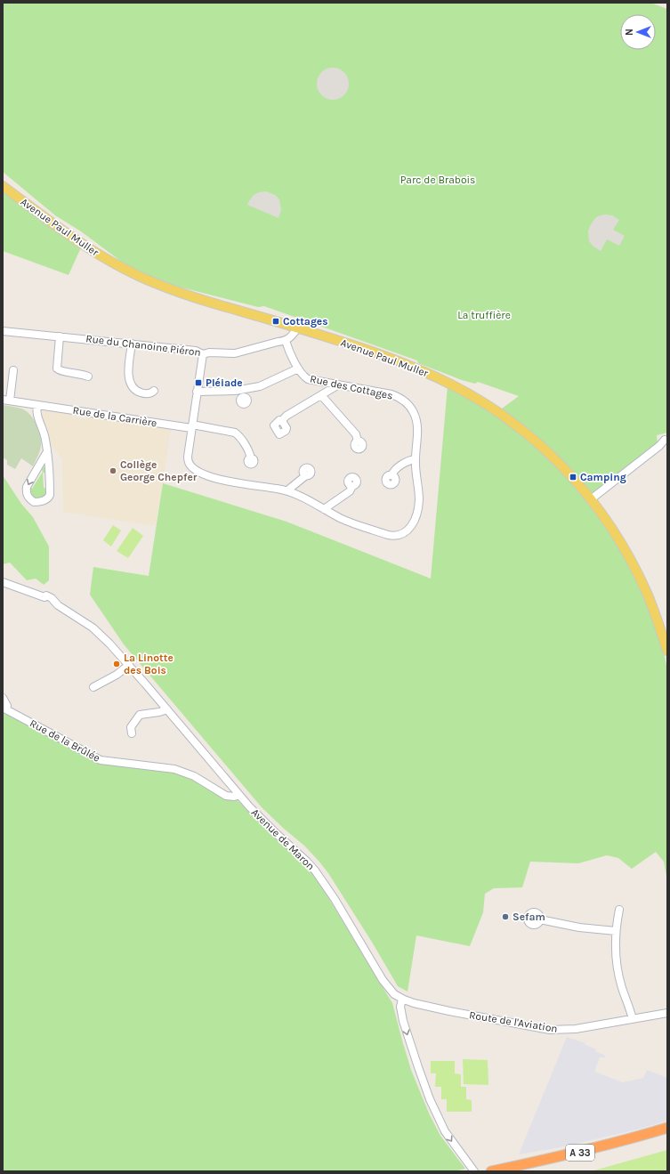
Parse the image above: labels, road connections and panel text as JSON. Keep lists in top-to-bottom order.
{
  "streets": {
    "highway": ["A 33"],
    "main road": ["Avenue Paul Muller"],
    "street": [
      "Rue du Chanoine Piéron",
      "Rue des Cottages",
      "Rue de la Carrière",
      "Rue de la Brûlée",
      "Avenue de Maron",
      "Route de l'Aviation"
    ]
  },
  "crossings": [
    ["Rue du Chanoine Piéron", "Rue des Cottages"],
    ["Rue des Cottages", "Rue de la Carrière"],
    ["Rue de la Brûlée", "Avenue de Maron"],
    ["Avenue de Maron", "Route de l'Aviation"]
  ],
  "parks": ["Parc de Brabois", "La truffière"],
  "places": {
    "transit": ["Cottages", "Pléiade", "Camping"],
    "other": ["Collège George Chepfer", "La Linotte des Bois", "Sefam"]
  },
  "north": "left"
}
